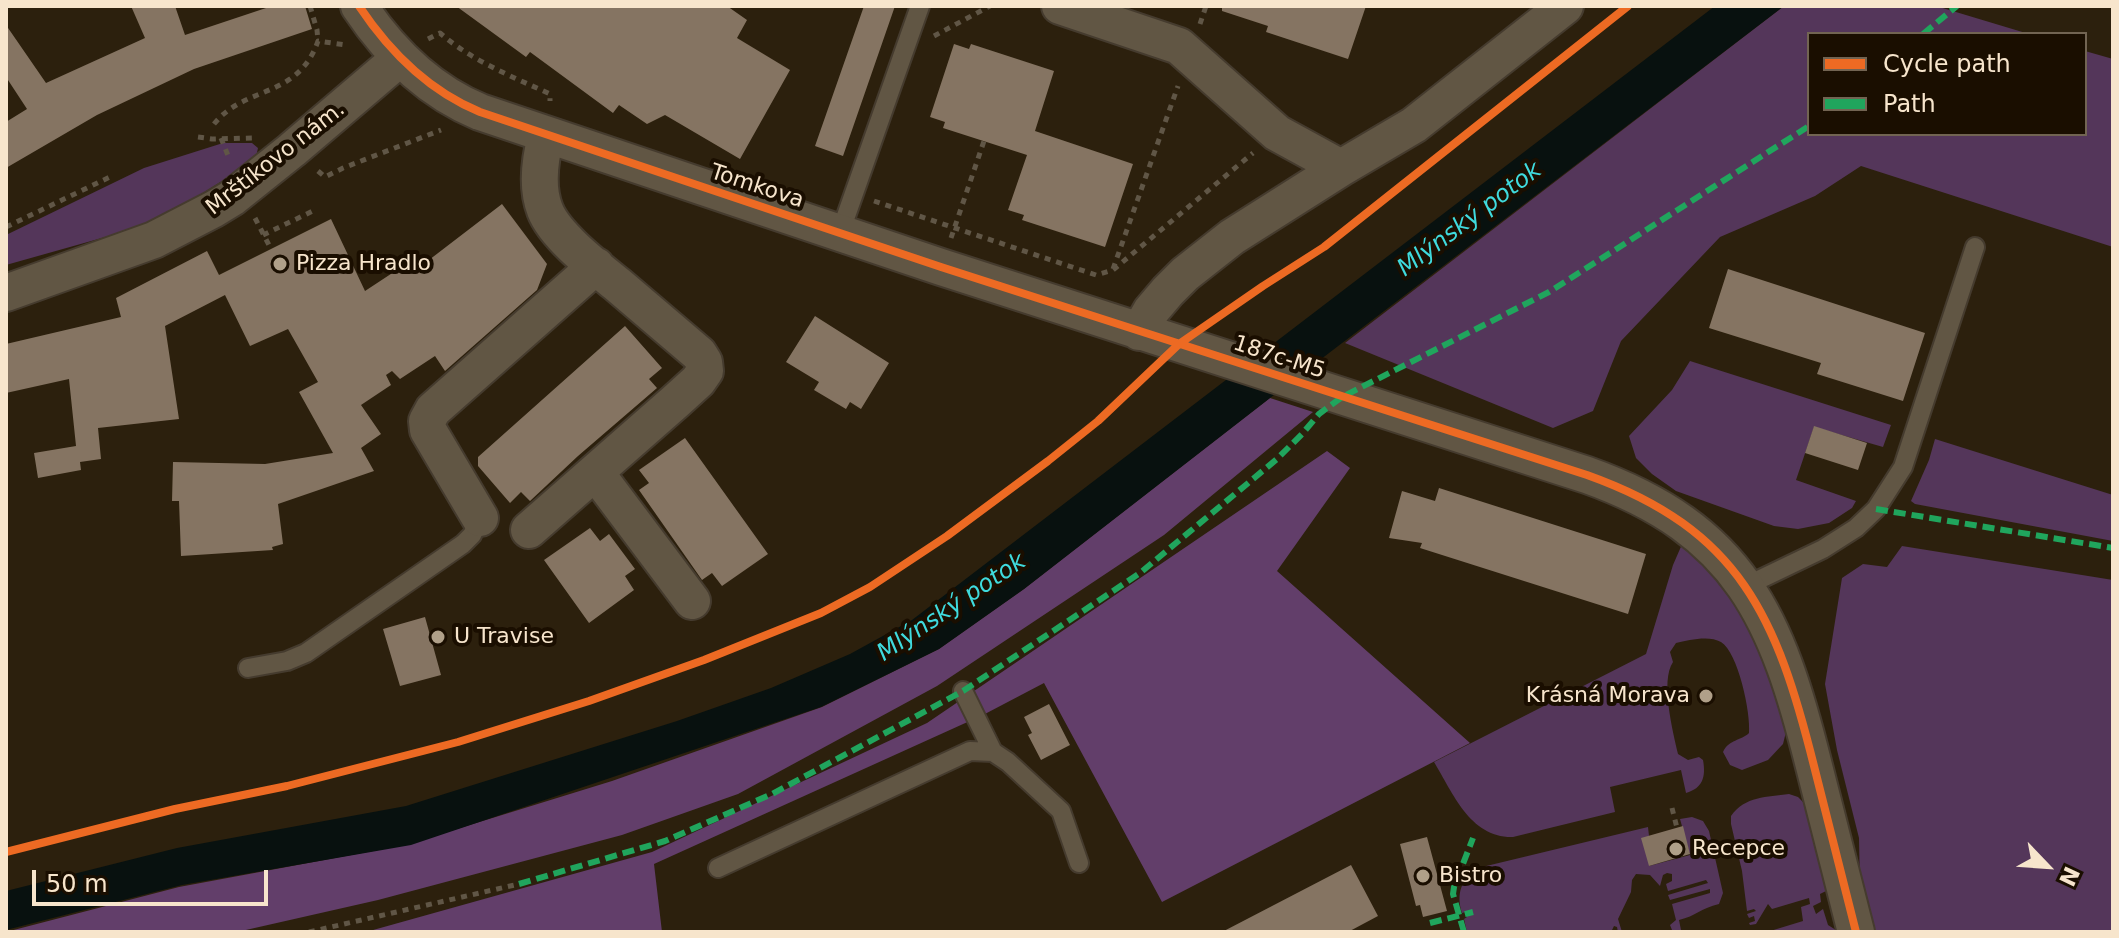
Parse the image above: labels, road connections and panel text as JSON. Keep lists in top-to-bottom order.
{
  "streets": {
    "street": ["Mrštíkovo nám.", "Tomkova", "187c-M5"]
  },
  "crossings": [
    ["Mrštíkovo nám.", "Tomkova"],
    ["Tomkova", "187c-M5"]
  ],
  "water": ["Mlýnský potok"],
  "places": [
    "Pizza Hradlo",
    "U Travise",
    "Krásná Morava",
    "Recepce",
    "Bistro"
  ],
  "legend": ["Cycle path", "Path"],
  "scale_bar": "50 m",
  "north": "bottom right"
}
